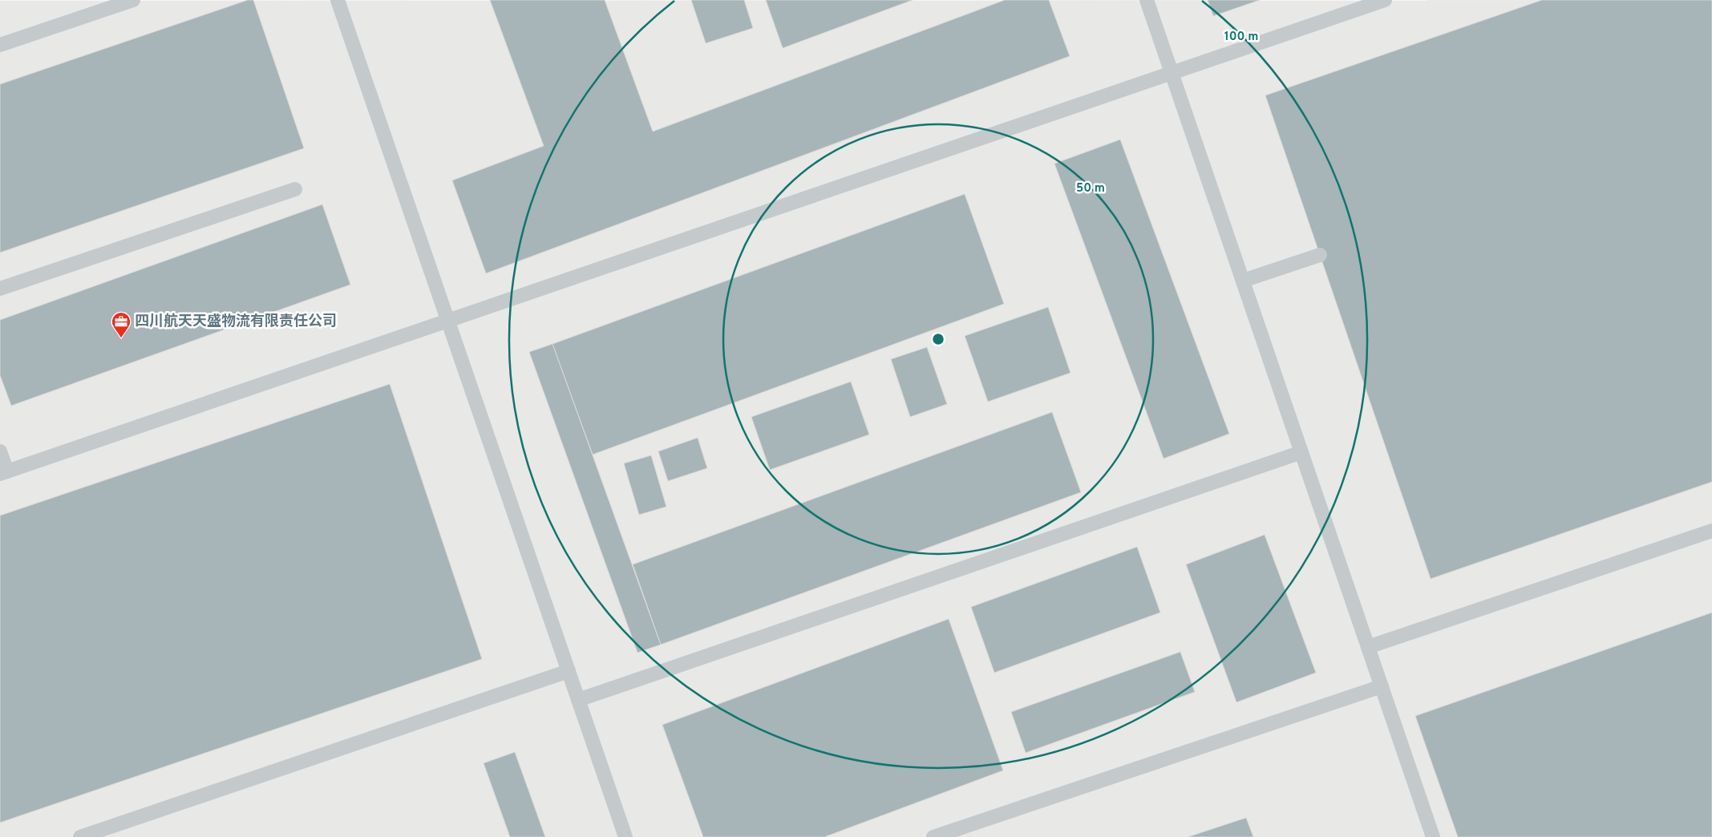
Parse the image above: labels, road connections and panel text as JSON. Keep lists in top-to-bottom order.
{
  "places": {
    "office": ["四川航天天盛物流有限责任公司"]
  },
  "rings": ["100 m", "50 m"]
}
